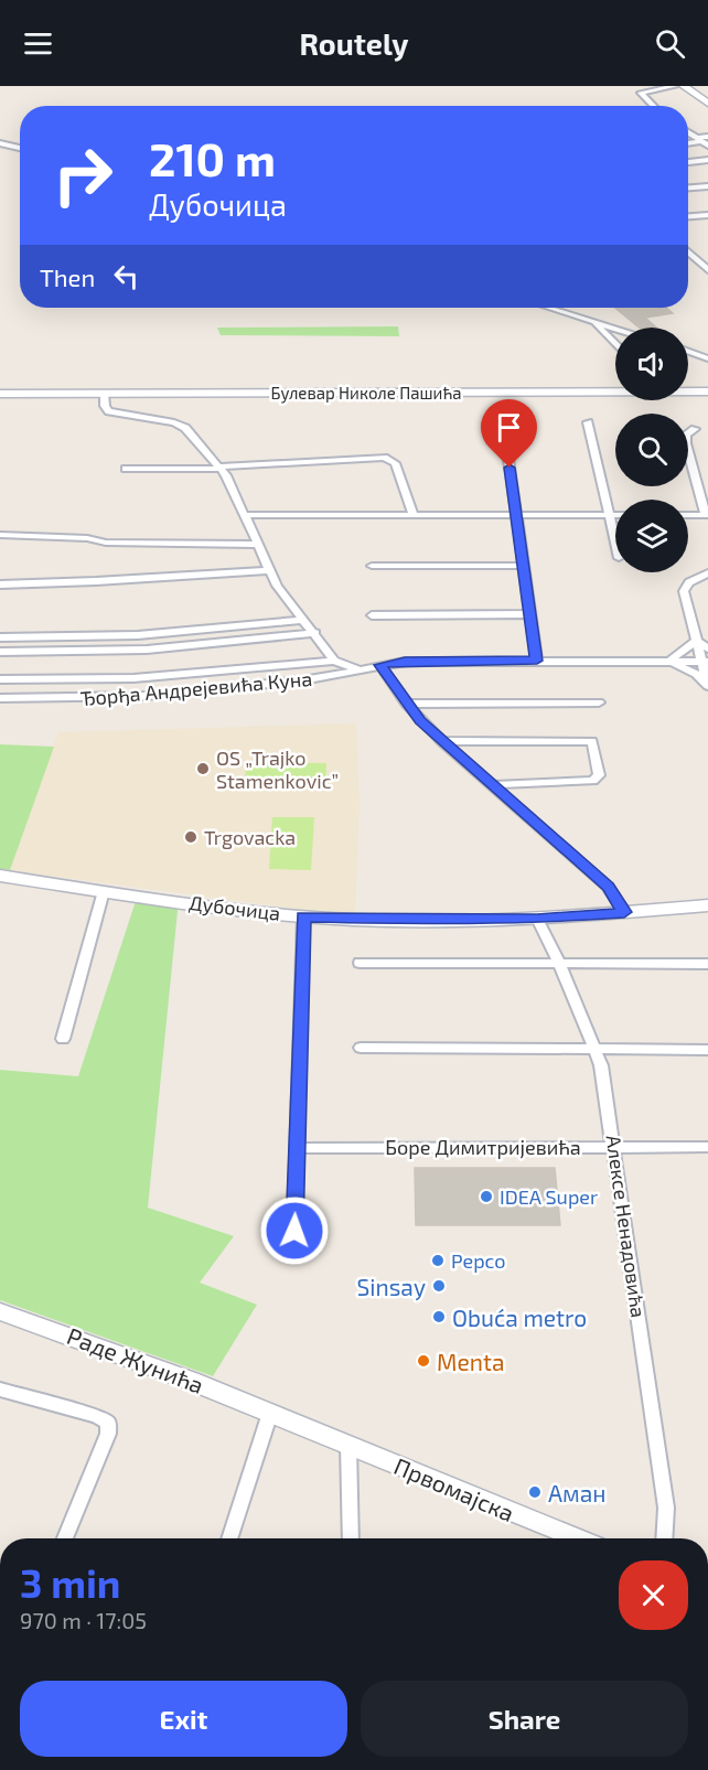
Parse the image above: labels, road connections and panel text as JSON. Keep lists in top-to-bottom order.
{
  "streets": {
    "street": [
      "Булевар Николе Пашића",
      "Ђорђа Андрејевића Куна",
      "Дубочица",
      "Боре Димитријевића",
      "Алексе Ненадовића",
      "Раде Жунића",
      "Првомајска"
    ]
  },
  "crossings": [
    ["Дубочица", "Алексе Ненадовића"],
    ["Боре Димитријевића", "Алексе Ненадовића"],
    ["Раде Жунића", "Првомајска"]
  ],
  "places": [
    "OS „Trajko Stamenkovic”",
    "Trgovacka",
    "IDEA Super",
    "Pepco",
    "Sinsay",
    "Obuća metro",
    "Menta",
    "Аман"
  ],
  "page": {
    "header": "Routely",
    "turn": ["210 m", "Дубочица"],
    "then": "Then",
    "heading": ["3 min", "970 m · 17:05"],
    "buttons": ["Exit", "Share"]
  }
}
